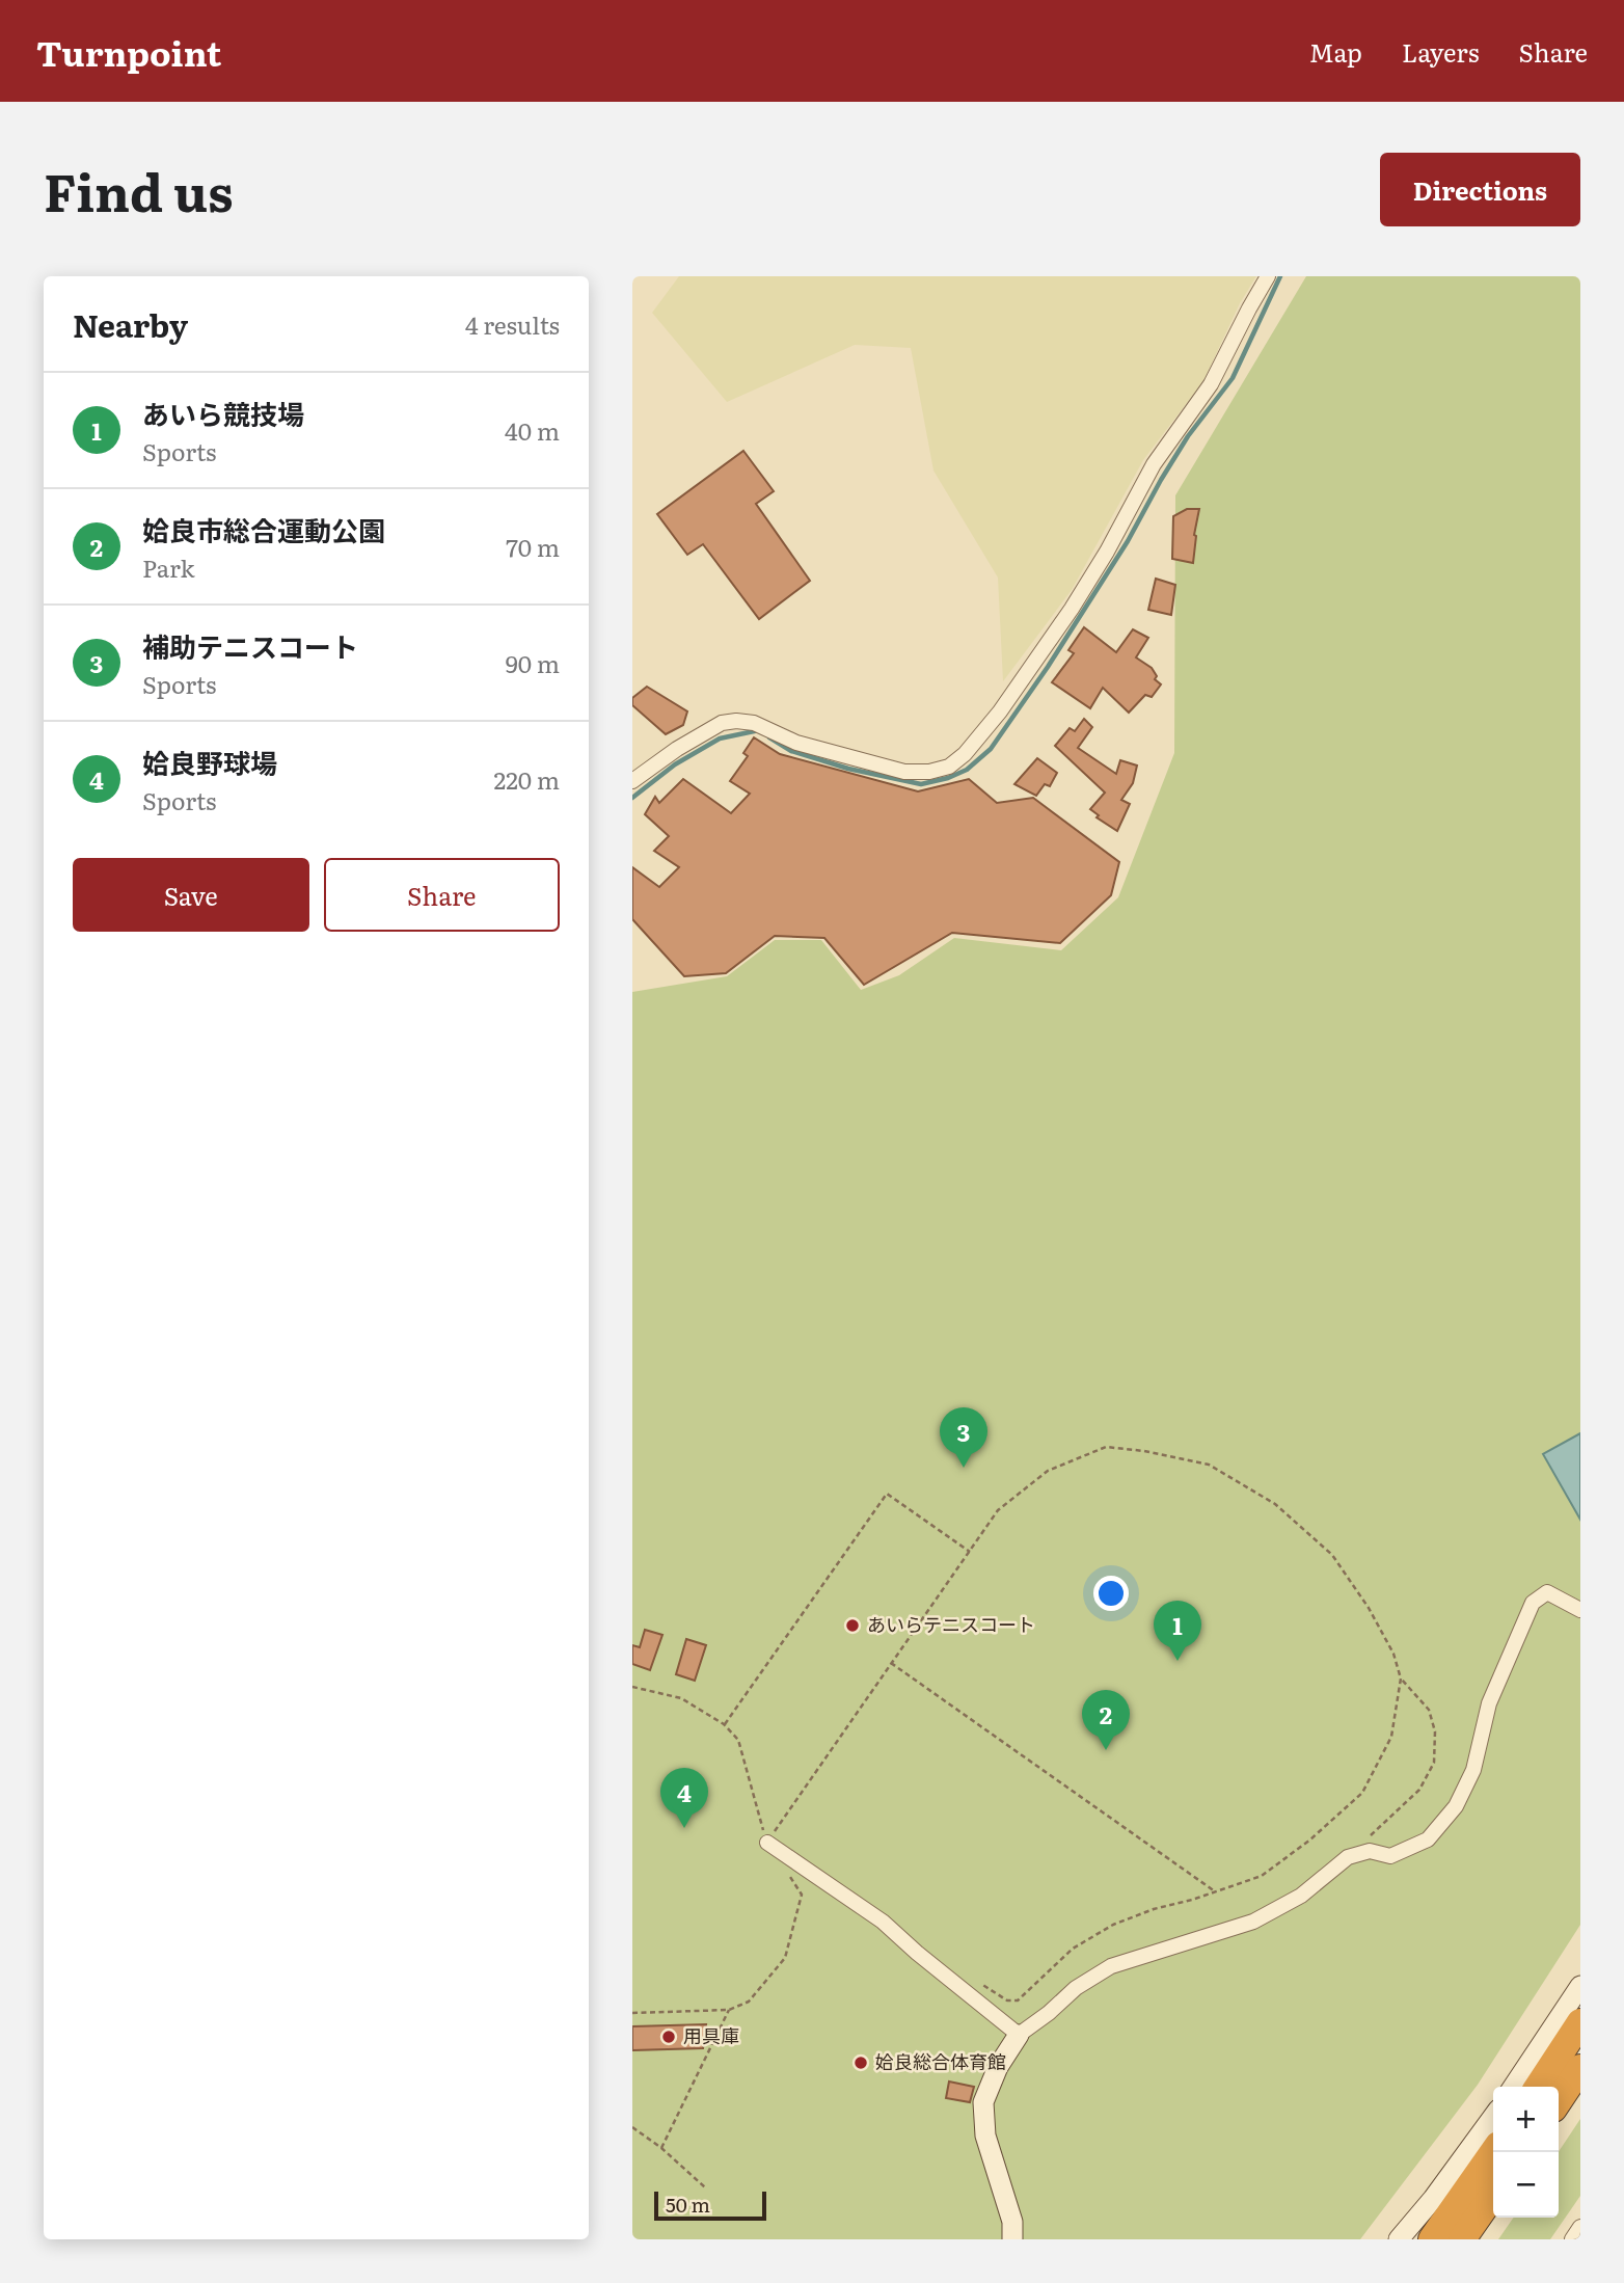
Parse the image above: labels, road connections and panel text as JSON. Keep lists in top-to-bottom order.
{
  "places": ["あいらテニスコート", "用具庫", "姶良総合体育館"],
  "scale_bar": "50 m",
  "page": {
    "header": "Turnpoint",
    "nav": ["Map", "Layers", "Share"],
    "title": "Find us",
    "buttons": [
      "Directions",
      ["Save", "Share"]
    ],
    "heading": ["Nearby", "4 results"],
    "list": [
      {
        "mark": "1",
        "name": "あいら競技場",
        "note": "Sports",
        "value": "40 m"
      },
      {
        "mark": "2",
        "name": "姶良市総合運動公園",
        "note": "Park",
        "value": "70 m"
      },
      {
        "mark": "3",
        "name": "補助テニスコート",
        "note": "Sports",
        "value": "90 m"
      },
      {
        "mark": "4",
        "name": "姶良野球場",
        "note": "Sports",
        "value": "220 m"
      }
    ],
    "pins": [
      "3",
      "1",
      "2",
      "4"
    ],
    "map_buttons": ["+", "−"],
    "scale": "50 m"
  }
}
